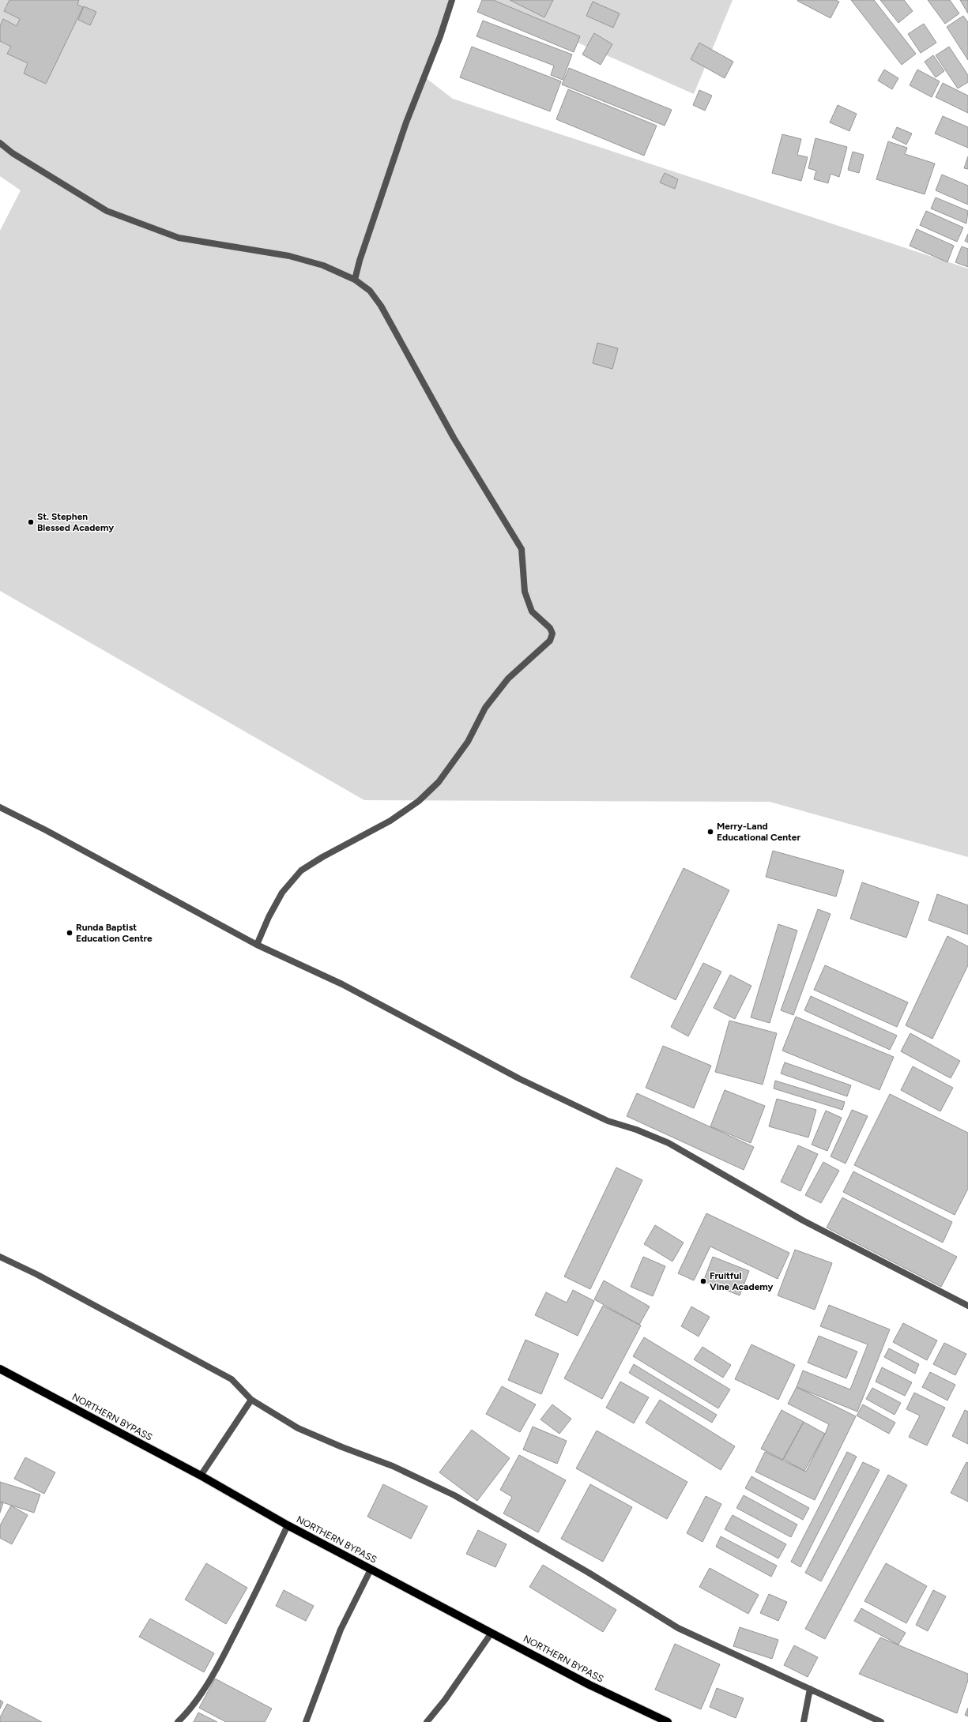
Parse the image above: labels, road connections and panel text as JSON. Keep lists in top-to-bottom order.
{
  "streets": {
    "main road": ["NORTHERN BYPASS"]
  },
  "places": [
    "St. Stephen Blessed Academy",
    "Merry-Land Educational Center",
    "Runda Baptist Education Centre",
    "Fruitful Vine Academy"
  ]
}
